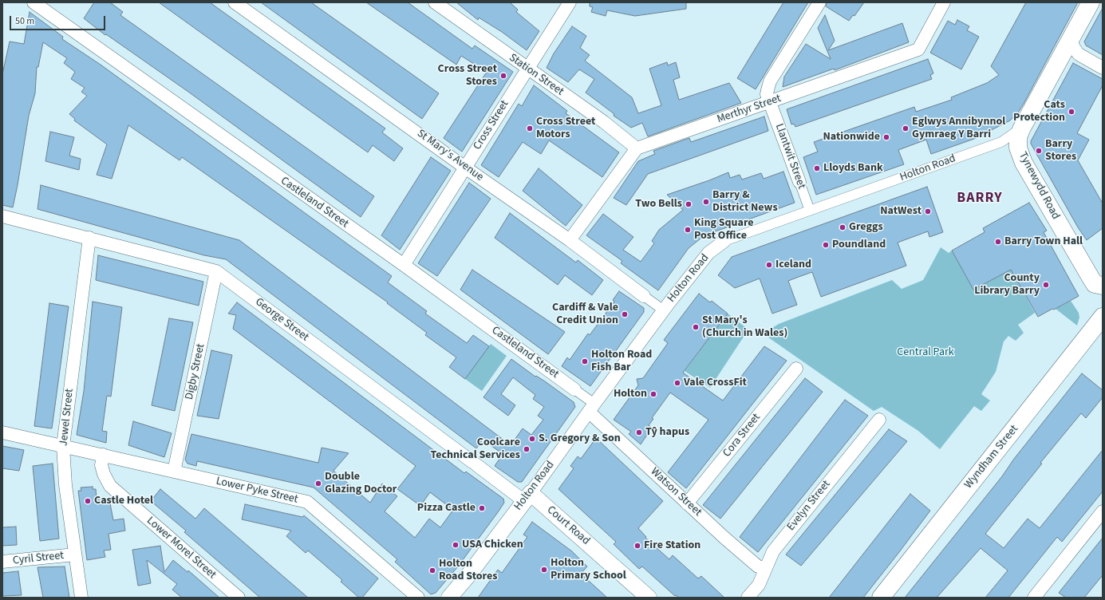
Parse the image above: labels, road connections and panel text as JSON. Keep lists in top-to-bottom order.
{
  "streets": {
    "main road": ["Holton Road", "Tynewydd Road", "Wyndham Street"],
    "street": [
      "Station Street",
      "Merthyr Street",
      "Cross Street",
      "St Mary's Avenue",
      "Llantwit Street",
      "Castleland Street",
      "George Street",
      "Digby Street",
      "Jewel Street",
      "Cora Street",
      "Lower Pyke Street",
      "Watson Street",
      "Evelyn Street",
      "Court Road",
      "Lower Morel Street",
      "Cyril Street"
    ]
  },
  "crossings": [
    ["Station Street", "Merthyr Street"],
    ["Station Street", "Cross Street"],
    ["Merthyr Street", "Llantwit Street"],
    ["Cross Street", "St Mary's Avenue"],
    ["Cross Street", "Castleland Street"],
    ["St Mary's Avenue", "Holton Road"],
    ["Llantwit Street", "Holton Road"],
    ["Holton Road", "Tynewydd Road"],
    ["Holton Road", "Castleland Street"],
    ["Holton Road", "George Street"],
    ["Holton Road", "Watson Street"],
    ["Holton Road", "Court Road"],
    ["Castleland Street", "Watson Street"],
    ["George Street", "Digby Street"],
    ["George Street", "Jewel Street"],
    ["George Street", "Court Road"],
    ["Digby Street", "Lower Pyke Street"],
    ["Jewel Street", "Lower Pyke Street"],
    ["Jewel Street", "Cyril Street"],
    ["Cora Street", "Watson Street"],
    ["Lower Pyke Street", "Lower Morel Street"],
    ["Watson Street", "Evelyn Street"]
  ],
  "districts": ["BARRY"],
  "parks": ["Central Park"],
  "places": [
    "Cross Street Stores",
    "Cats Protection",
    "Cross Street Motors",
    "Eglwys Annibynnol Gymraeg Y Barri",
    "Nationwide",
    "Barry Stores",
    "Lloyds Bank",
    "Barry & District News",
    "Two Bells",
    "NatWest",
    "Greggs",
    "King Square Post Office",
    "Barry Town Hall",
    "Poundland",
    "Iceland",
    "County Library Barry",
    "Cardiff & Vale Credit Union",
    "St Mary's (Church in Wales)",
    "Holton Road Fish Bar",
    "Vale CrossFit",
    "Holton",
    "Tŷ hapus",
    "S. Gregory & Son",
    "Coolcare Technical Services",
    "Double Glazing Doctor",
    "Castle Hotel",
    "Pizza Castle",
    "USA Chicken",
    "Fire Station",
    "Holton Primary School",
    "Holton Road Stores"
  ],
  "scale_bar": "50 m"
}
